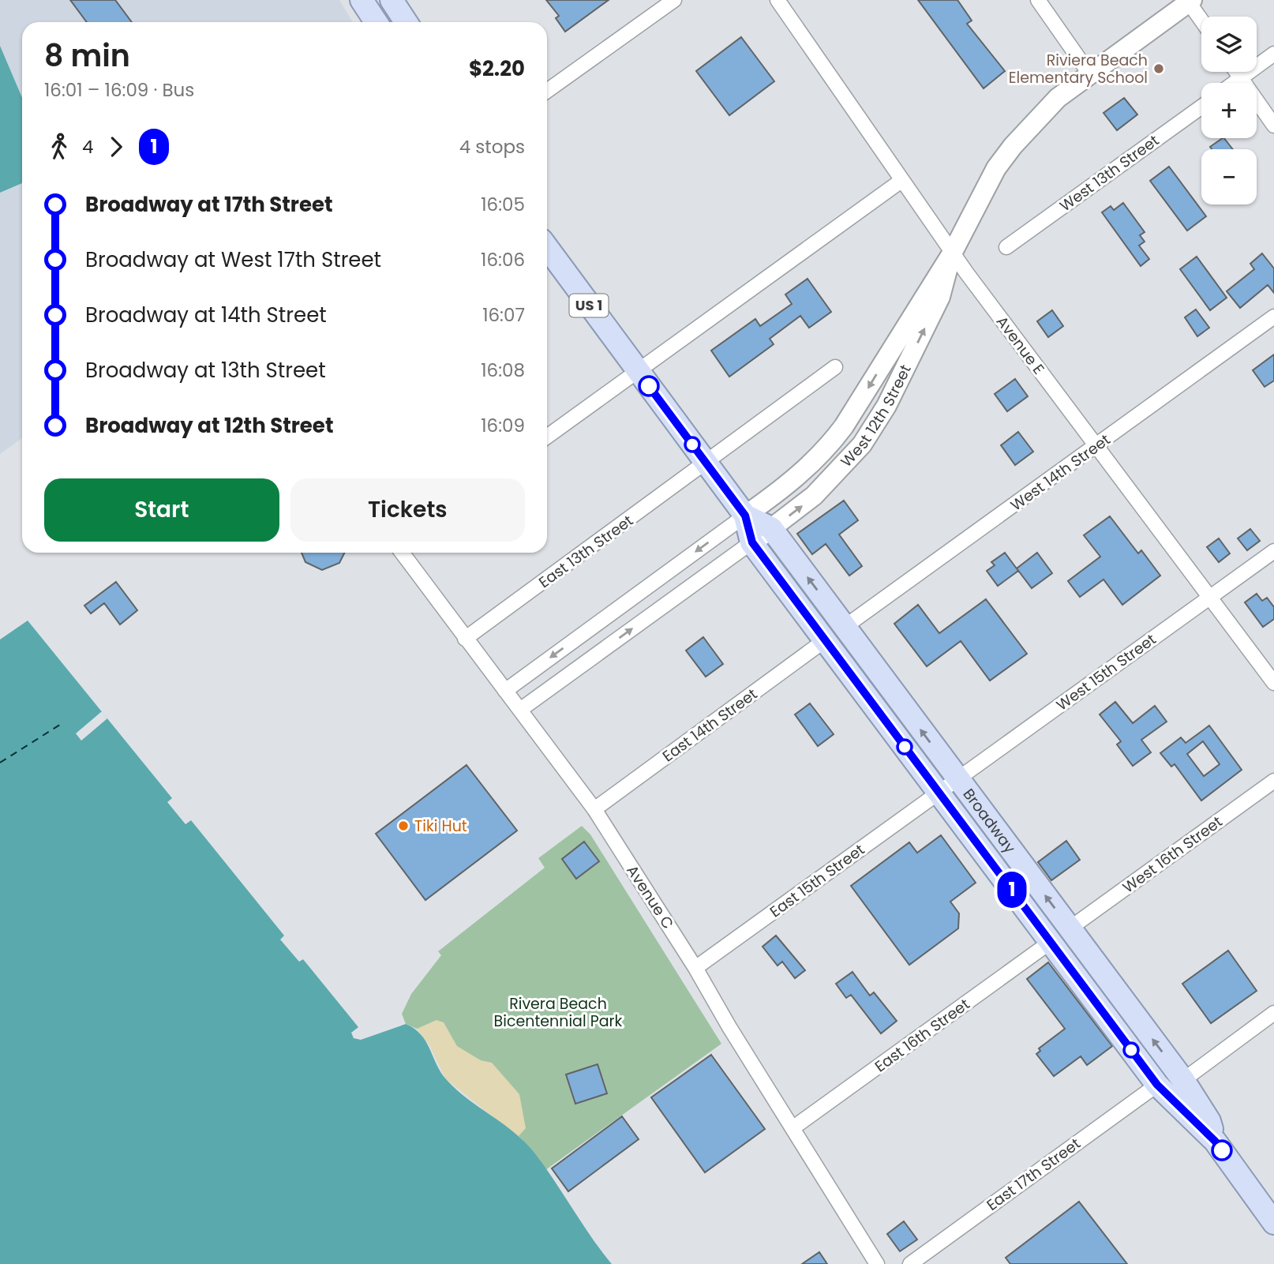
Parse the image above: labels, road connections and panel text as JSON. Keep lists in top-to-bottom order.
{
  "streets": {
    "main road": ["US 1", "Broadway"],
    "street": [
      "West 13th Street",
      "Avenue E",
      "West 12th Street",
      "West 14th Street",
      "East 13th Street",
      "West 15th Street",
      "East 14th Street",
      "West 16th Street",
      "East 15th Street",
      "Avenue C",
      "East 16th Street",
      "East 17th Street"
    ]
  },
  "crossings": [
    ["Avenue E", "West 12th Street"],
    ["Avenue E", "West 14th Street"],
    ["Avenue E", "West 15th Street"],
    ["West 12th Street", "Broadway"],
    ["West 14th Street", "Broadway"],
    ["East 13th Street", "Broadway"],
    ["East 13th Street", "Avenue C"],
    ["West 15th Street", "Broadway"],
    ["West 15th Street", "East 15th Street"],
    ["East 14th Street", "Broadway"],
    ["East 14th Street", "Avenue C"],
    ["Broadway", "West 16th Street"],
    ["Broadway", "East 15th Street"],
    ["Broadway", "East 16th Street"],
    ["Broadway", "East 17th Street"],
    ["East 15th Street", "Avenue C"],
    ["Avenue C", "East 16th Street"]
  ],
  "parks": ["Rivera Beach Bicentennial Park"],
  "places": ["Riviera Beach Elementary School", "Tiki Hut"],
  "lines": ["bus line 1"],
  "page": {
    "on_map": "1",
    "map_buttons": ["+", "−"],
    "heading": ["8 min", "16:01 – 16:09 · Bus", "$2.20"],
    "legs": ["4", "1", "4 stops"],
    "list": [
      {
        "name": "Broadway at 17th Street",
        "value": "16:05"
      },
      {
        "name": "Broadway at West 17th Street",
        "value": "16:06"
      },
      {
        "name": "Broadway at 14th Street",
        "value": "16:07"
      },
      {
        "name": "Broadway at 13th Street",
        "value": "16:08"
      },
      {
        "name": "Broadway at 12th Street",
        "value": "16:09"
      }
    ],
    "buttons": ["Start", "Tickets"]
  }
}
